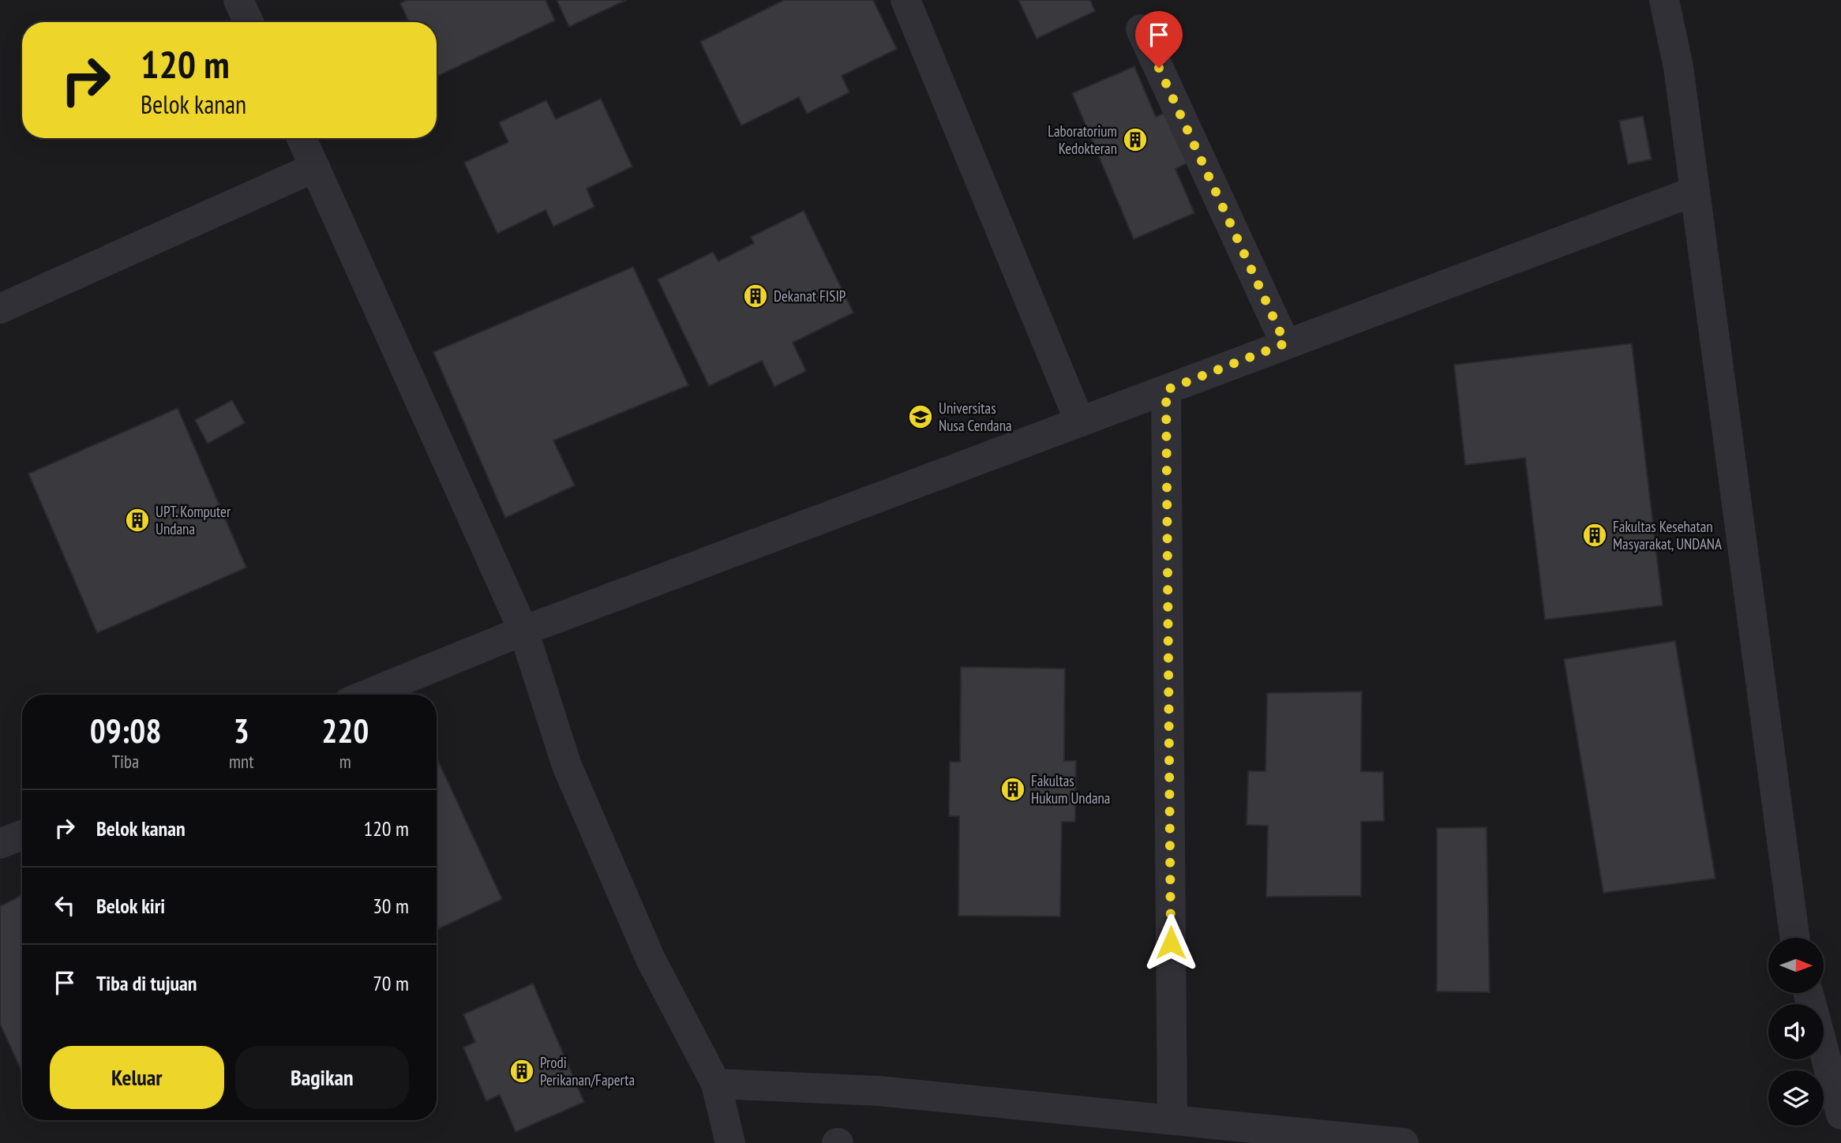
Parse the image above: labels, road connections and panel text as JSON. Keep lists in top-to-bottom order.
{
  "places": {
    "building": [
      "Laboratorium Kedokteran",
      "Dekanat FISIP",
      "UPT. Komputer Undana",
      "Fakultas Kesehatan Masyarakat, UNDANA",
      "Fakultas Hukum Undana",
      "Prodi Perikanan/Faperta"
    ],
    "school or university": ["Universitas Nusa Cendana"]
  },
  "north": "right",
  "page": {
    "turn": ["120 m", "Belok kanan"],
    "eta": [
      "09:08",
      "Tiba",
      "3",
      "mnt",
      "220",
      "m"
    ],
    "list": [
      {
        "name": "Belok kanan",
        "value": "120 m"
      },
      {
        "name": "Belok kiri",
        "value": "30 m"
      },
      {
        "name": "Tiba di tujuan",
        "value": "70 m"
      }
    ],
    "buttons": ["Keluar", "Bagikan"]
  }
}
